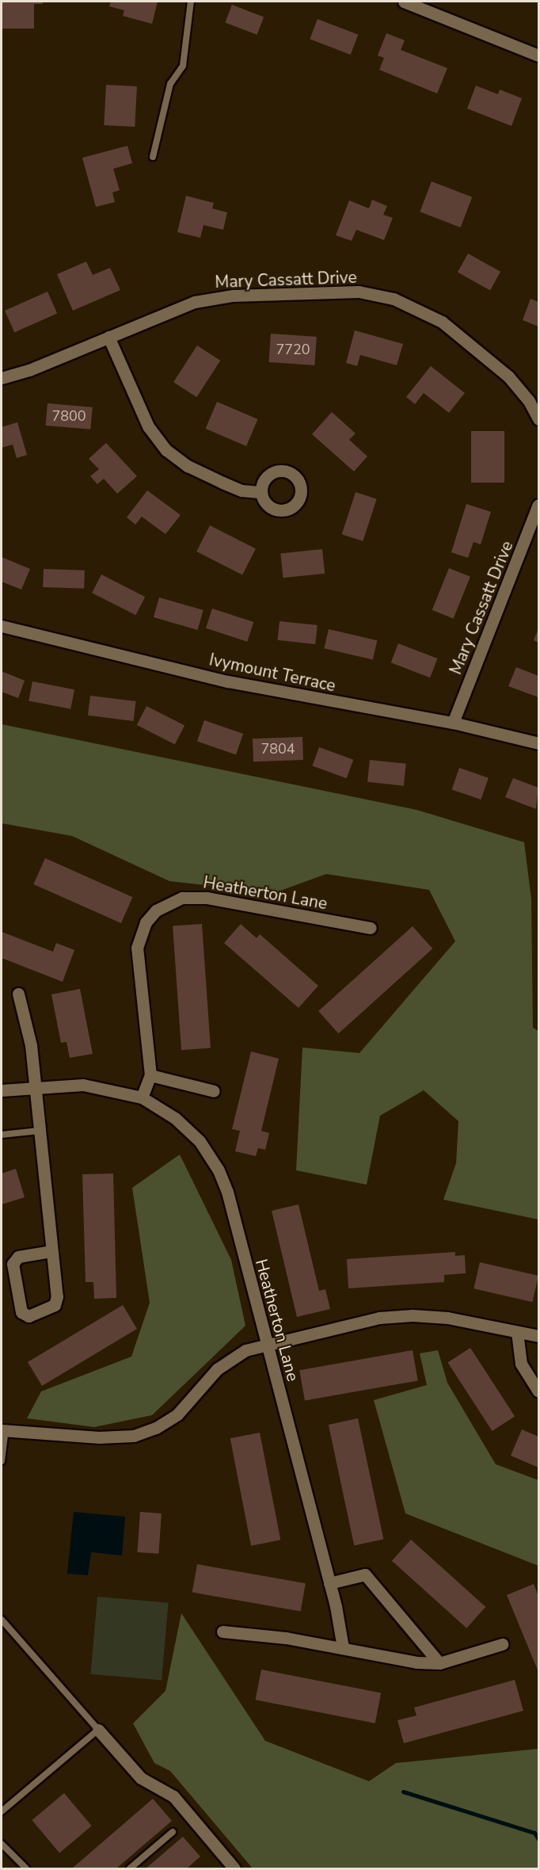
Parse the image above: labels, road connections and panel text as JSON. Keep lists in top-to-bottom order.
{
  "streets": {
    "street": ["Mary Cassatt Drive", "Ivymount Terrace", "Heatherton Lane"]
  },
  "crossings": [
    ["Mary Cassatt Drive", "Ivymount Terrace"]
  ],
  "house_numbers": ["7720", "7800", "7804"]
}
